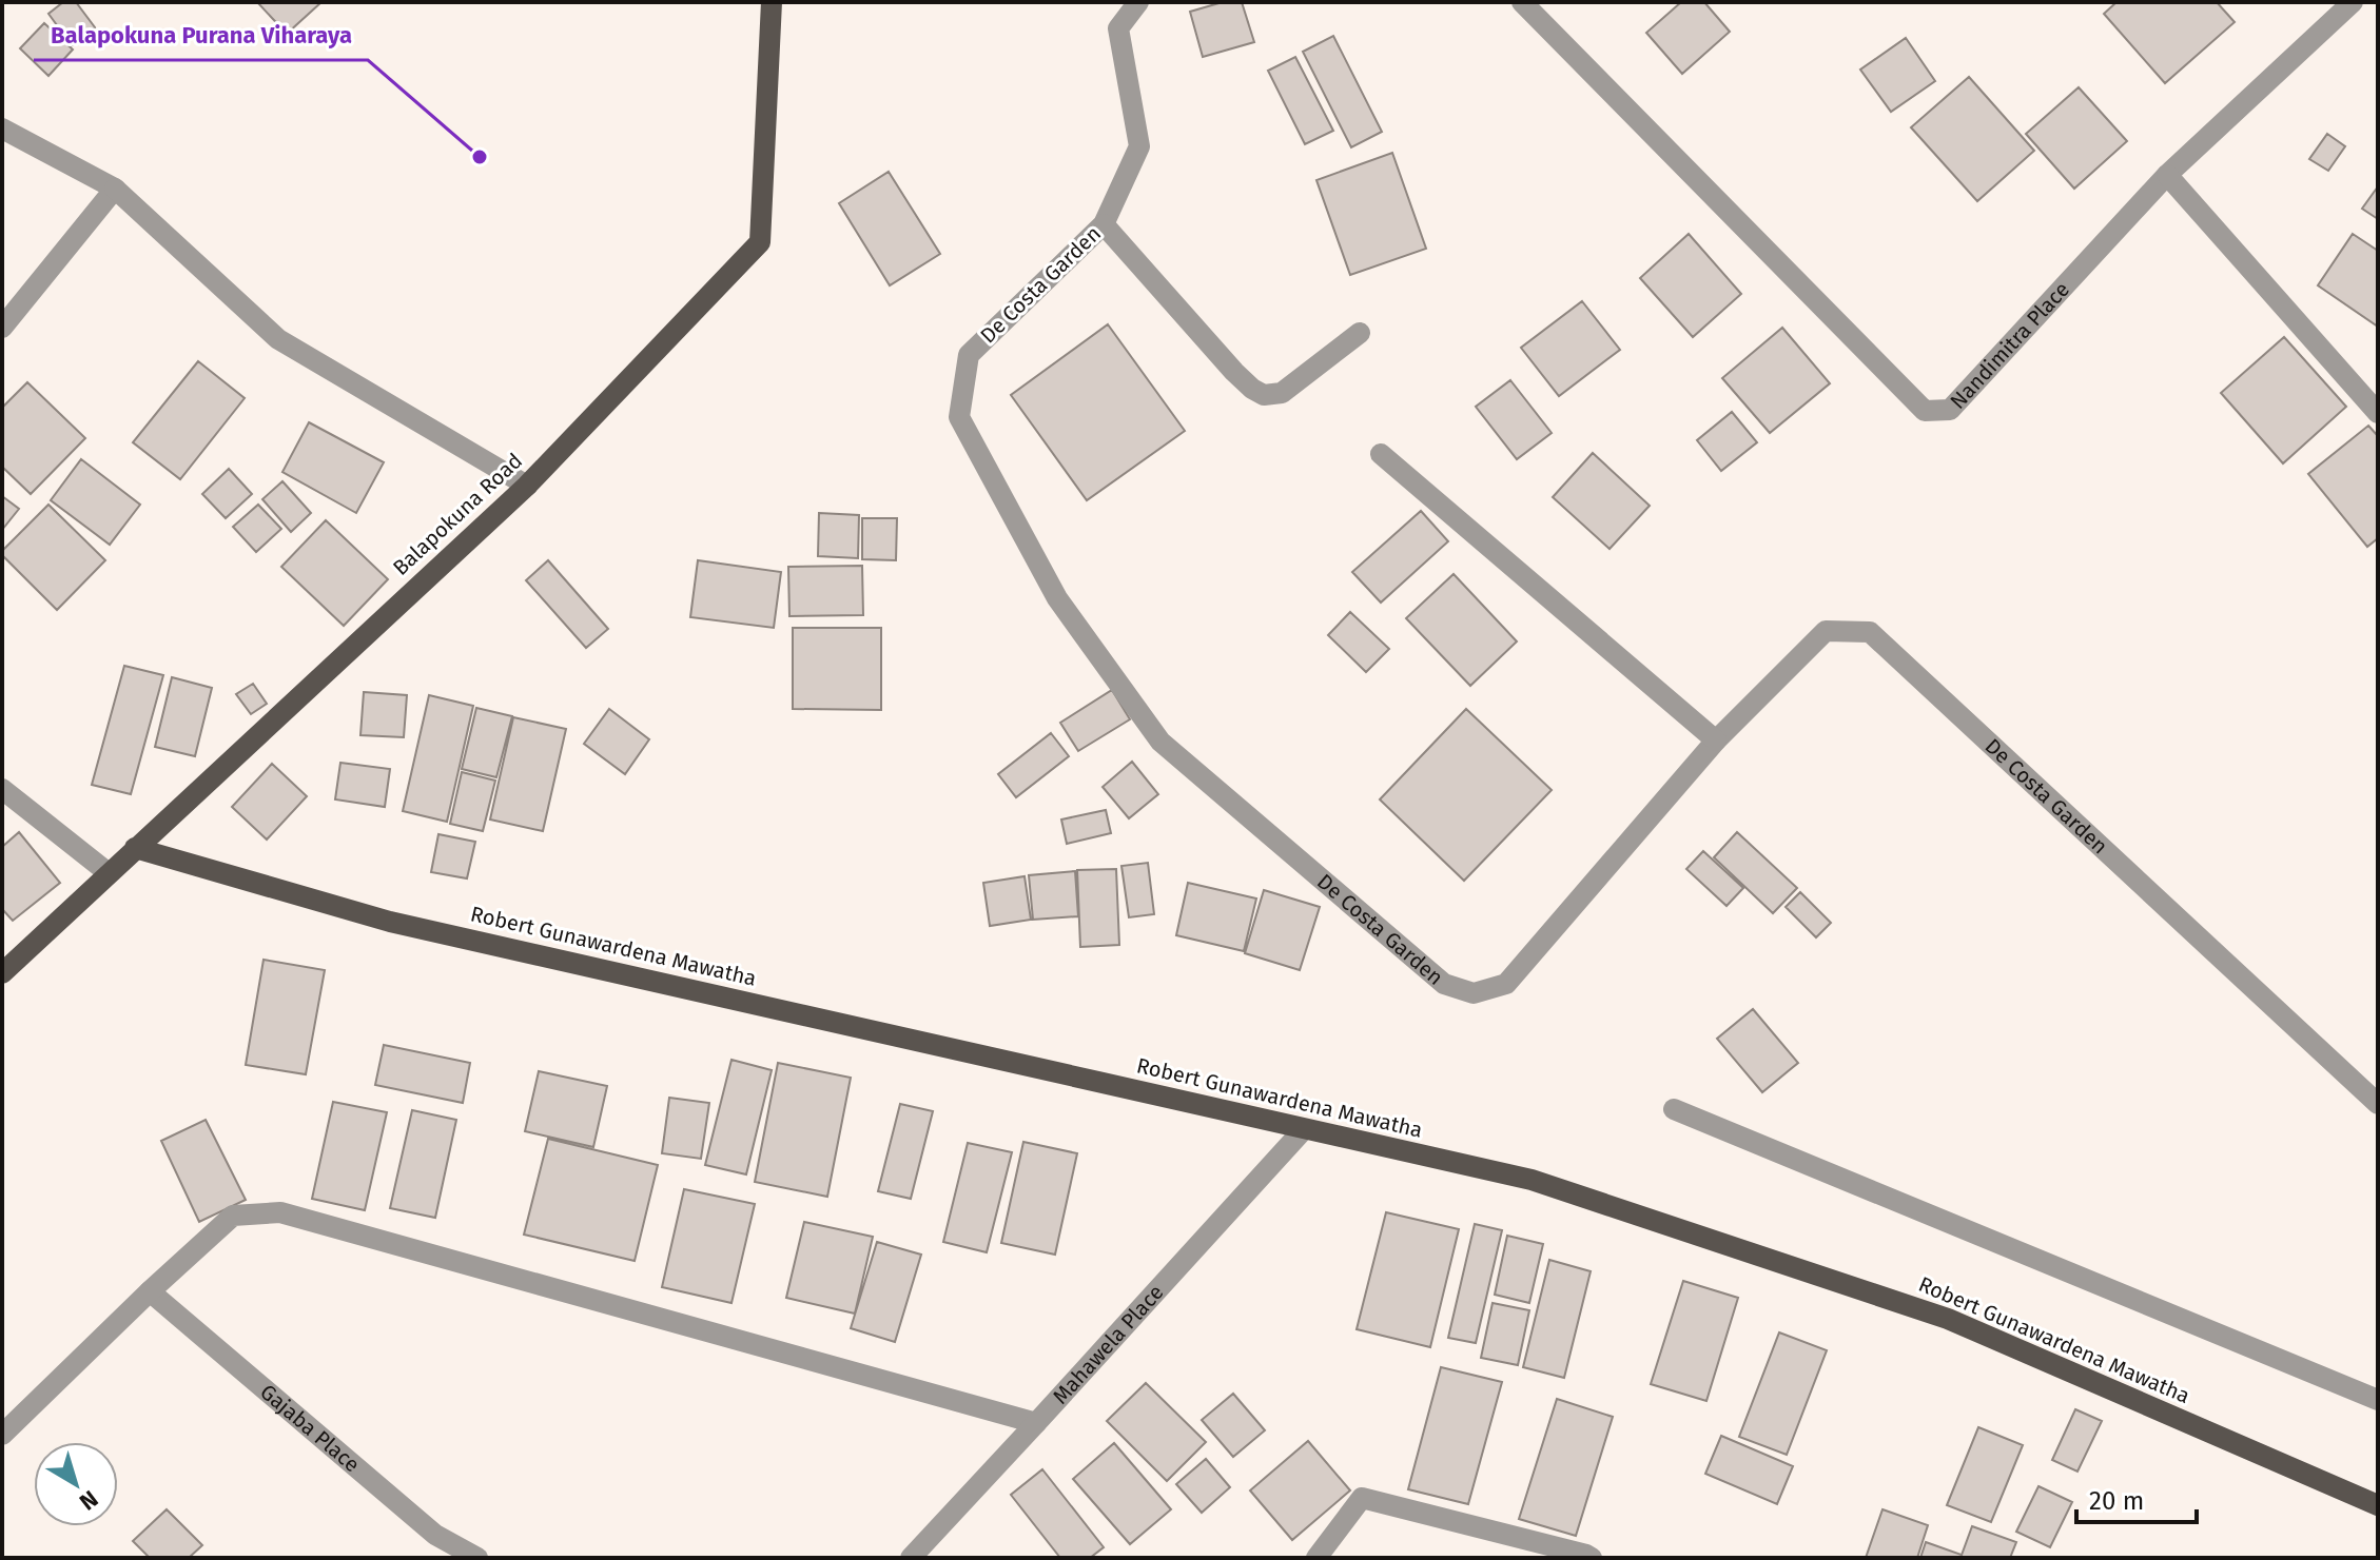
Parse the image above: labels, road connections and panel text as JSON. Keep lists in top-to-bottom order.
{
  "streets": {
    "main road": ["Balapokuna Road", "Robert Gunawardena Mawatha"],
    "street": [
      "De Costa Garden",
      "Nandimitra Place",
      "Mahawela Place",
      "Gajaba Place"
    ]
  },
  "crossings": [
    ["Balapokuna Road", "Robert Gunawardena Mawatha"],
    ["Robert Gunawardena Mawatha", "Mahawela Place"]
  ],
  "places": ["Balapokuna Purana Viharaya"],
  "scale_bar": "20 m",
  "north": "bottom right"
}
